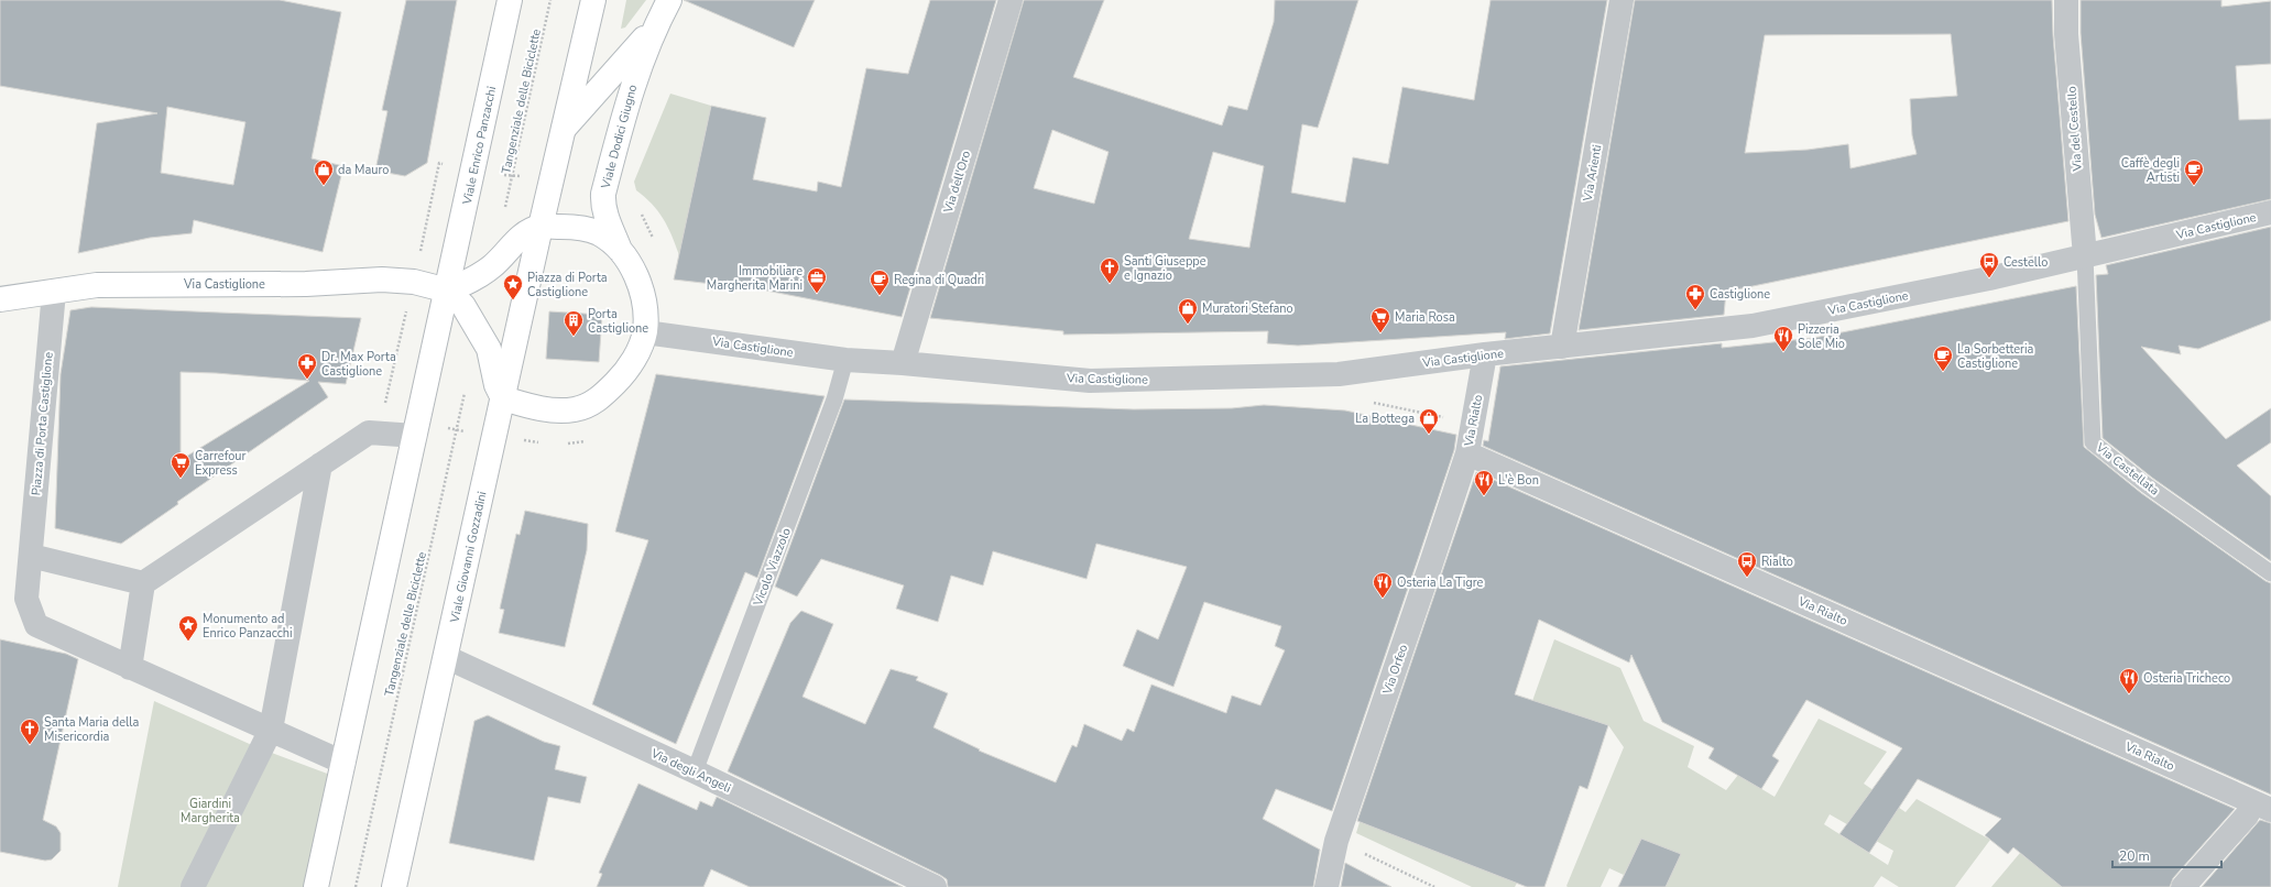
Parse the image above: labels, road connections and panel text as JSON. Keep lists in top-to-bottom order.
{
  "streets": {
    "main road": [
      "Viale Dodici Giugno",
      "Viale Enrico Panzacchi",
      "Via Castiglione",
      "Viale Giovanni Gozzadini"
    ],
    "street": [
      "Via del Cestello",
      "Via Arienti",
      "Via dell'Oro",
      "Via Rialto",
      "Piazza di Porta Castiglione",
      "Via Orfeo",
      "Via degli Angeli"
    ],
    "lane": ["Via Castellata", "Vicolo Viazzolo"],
    "path": ["Tangenziale delle Biciclette"]
  },
  "crossings": [
    ["Via del Cestello", "Via Castiglione"],
    ["Via del Cestello", "Via Castellata"],
    ["Viale Enrico Panzacchi", "Via Castiglione"],
    ["Via Arienti", "Via Castiglione"],
    ["Via dell'Oro", "Via Castiglione"],
    ["Via Castiglione", "Via Rialto"],
    ["Via Castiglione", "Piazza di Porta Castiglione"],
    ["Via Castiglione", "Via Castellata"],
    ["Via Castiglione", "Vicolo Viazzolo"],
    ["Via Rialto", "Via Orfeo"],
    ["Viale Giovanni Gozzadini", "Via degli Angeli"],
    ["Vicolo Viazzolo", "Via degli Angeli"]
  ],
  "parks": ["Giardini Margherita"],
  "places": {
    "shop": ["da Mauro", "Muratori Stefano", "La Bottega"],
    "cafe": ["Caffè degli Artisti", "Regina di Quadri", "La Sorbetteria Castiglione"],
    "bus stop": ["Cestello", "Rialto"],
    "church": ["Santi Giuseppe e Ignazio", "Santa Maria della Misericordia"],
    "office": ["Immobiliare Margherita Marini"],
    "place": ["Piazza di Porta Castiglione", "Monumento ad Enrico Panzacchi"],
    "pharmacy": ["Castiglione", "Dr. Max Porta Castiglione"],
    "supermarket": ["Maria Rosa", "Carrefour Express"],
    "building": ["Porta Castiglione"],
    "restaurant": [
      "Pizzeria Sole Mio",
      "L'è Bon",
      "Osteria La Tigre",
      "Osteria Tricheco"
    ]
  },
  "scale_bar": "20 m"
}
